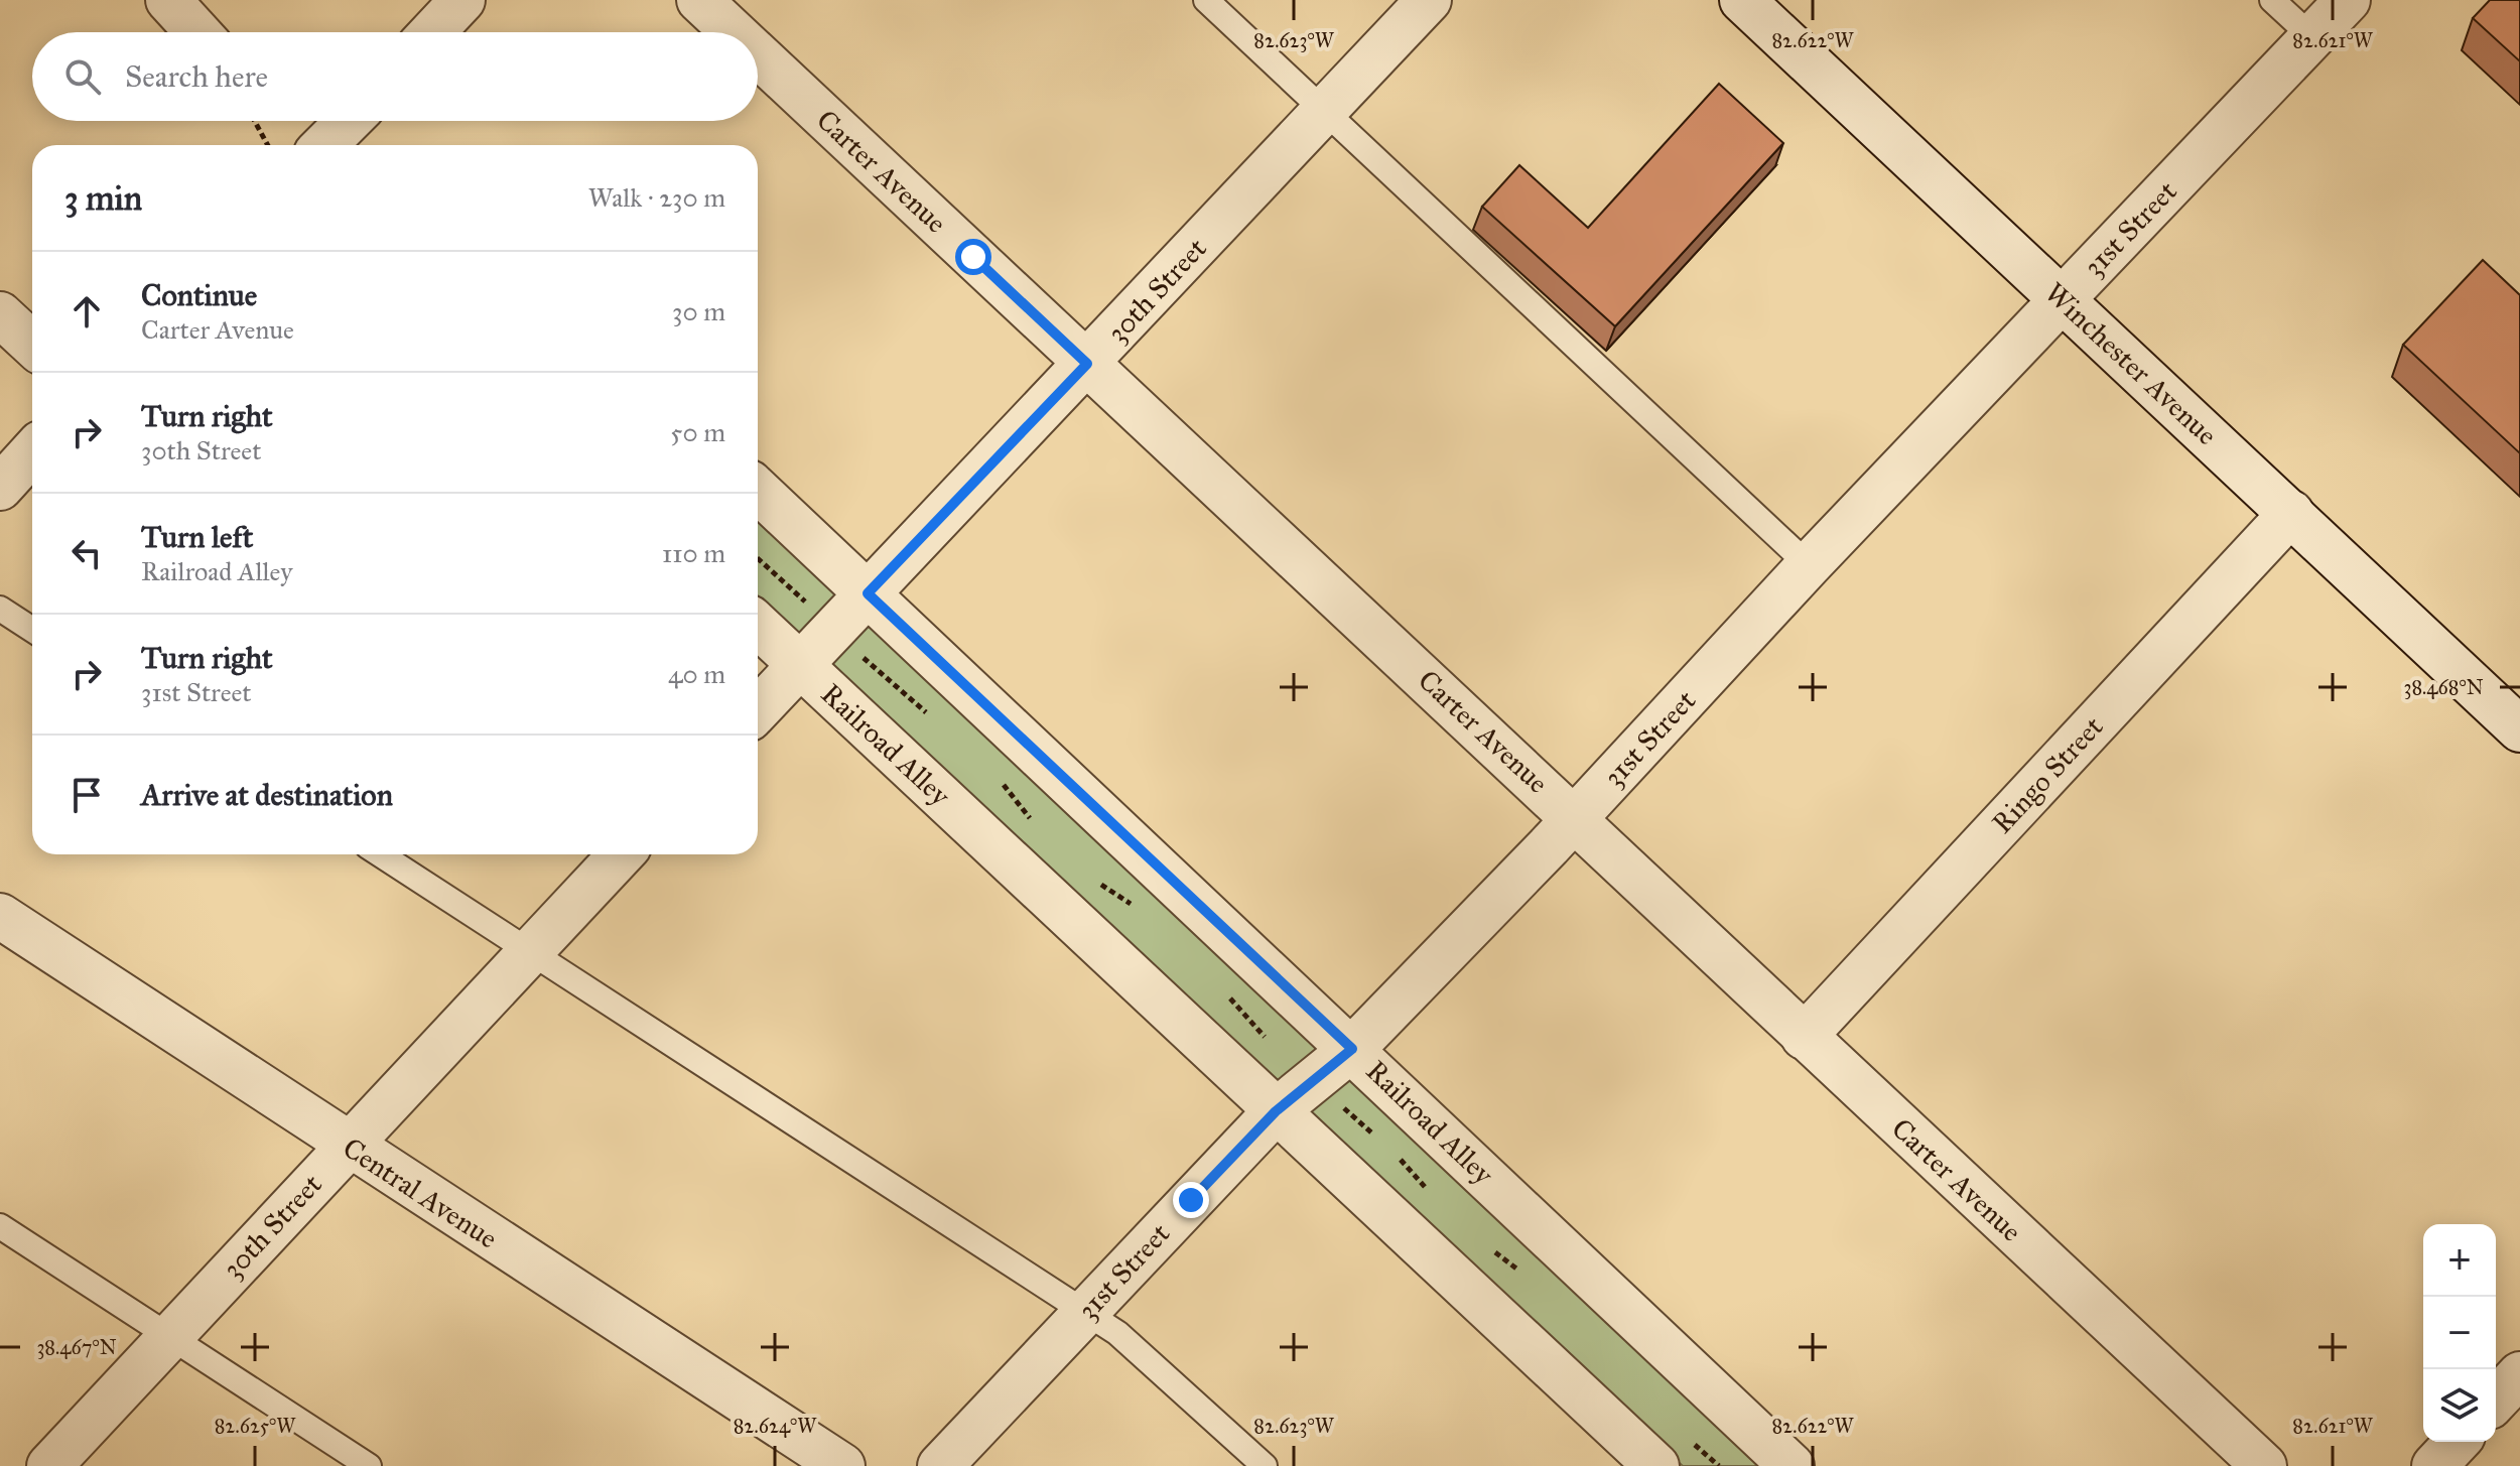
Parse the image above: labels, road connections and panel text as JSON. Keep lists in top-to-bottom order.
{
  "streets": {
    "street": [
      "Carter Avenue",
      "31st Street",
      "30th Street",
      "Winchester Avenue",
      "Railroad Alley",
      "Ringo Street",
      "Central Avenue"
    ]
  },
  "crossings": [
    ["Carter Avenue", "31st Street"],
    ["Carter Avenue", "30th Street"],
    ["Carter Avenue", "Ringo Street"],
    ["31st Street", "Winchester Avenue"],
    ["31st Street", "Railroad Alley"],
    ["30th Street", "Railroad Alley"],
    ["30th Street", "Central Avenue"],
    ["Winchester Avenue", "Ringo Street"]
  ],
  "page": {
    "search": "Search here",
    "heading": ["3 min", "Walk · 230 m"],
    "list": [
      ["Continue", "Carter Avenue", "30 m"],
      ["Turn right", "30th Street", "50 m"],
      ["Turn left", "Railroad Alley", "110 m"],
      ["Turn right", "31st Street", "40 m"],
      "Arrive at destination"
    ],
    "map_buttons": ["+", "−"]
  },
  "coordinates": [
    "82.623°W",
    "82.622°W",
    "82.621°W",
    "38.468°N",
    "38.467°N",
    "82.625°W",
    "82.624°W"
  ]
}
